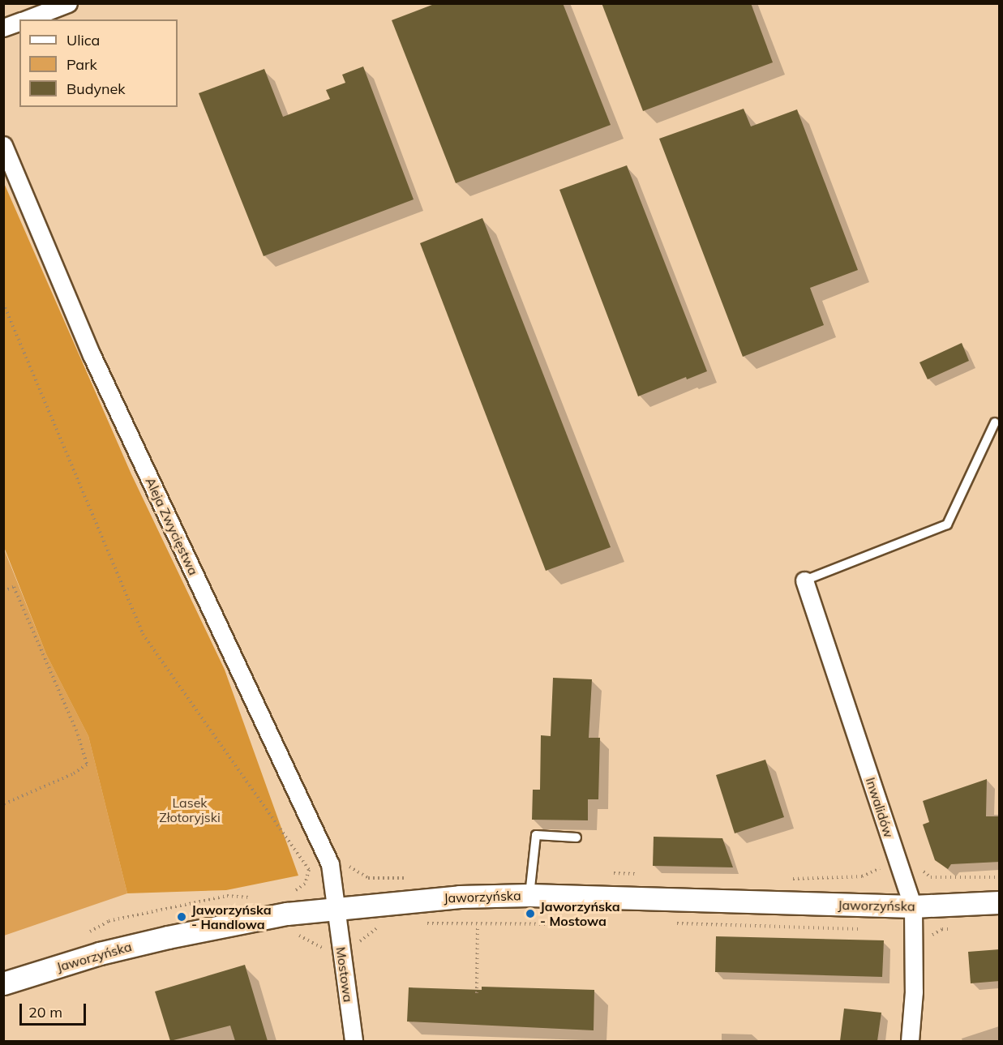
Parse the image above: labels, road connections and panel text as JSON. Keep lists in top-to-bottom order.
{
  "streets": {
    "street": [
      "Aleja Zwycięstwa",
      "Inwalidów",
      "Jaworzyńska",
      "Mostowa"
    ]
  },
  "crossings": [
    ["Aleja Zwycięstwa", "Jaworzyńska"],
    ["Aleja Zwycięstwa", "Mostowa"],
    ["Inwalidów", "Jaworzyńska"],
    ["Jaworzyńska", "Mostowa"]
  ],
  "parks": ["Lasek Złotoryjski"],
  "places": ["Jaworzyńska - Mostowa", "Jaworzyńska - Handlowa"],
  "legend": ["Ulica", "Park", "Budynek"],
  "scale_bar": "20 m"
}
